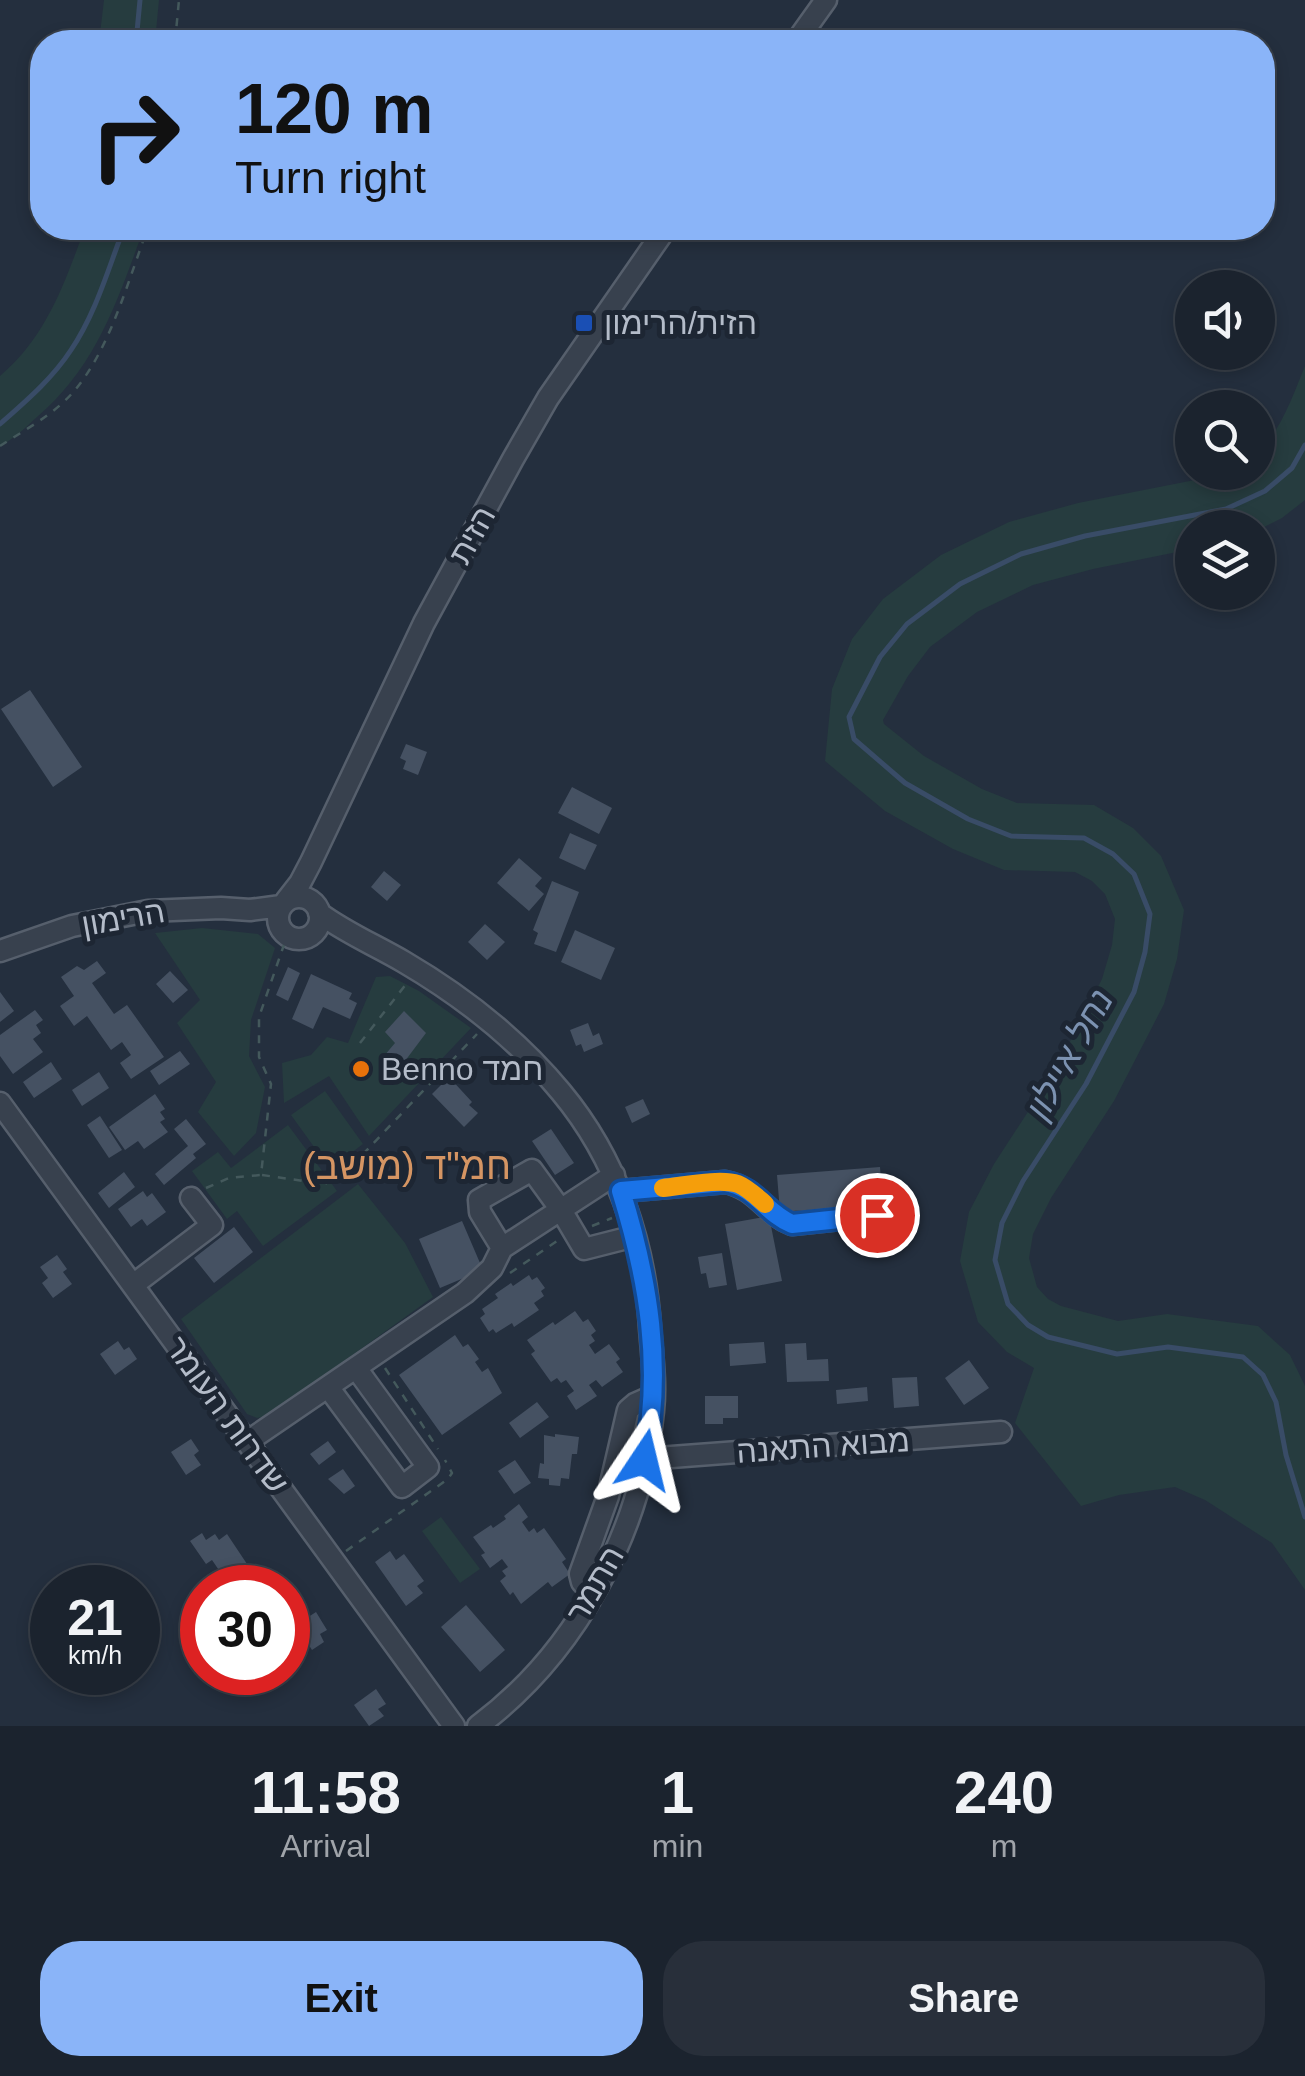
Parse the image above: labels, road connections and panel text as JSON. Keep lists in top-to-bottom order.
{
  "streets": {
    "street": [
      "הזית",
      "הרימון",
      "שדרות העומר",
      "מבוא התאנה",
      "התמר"
    ]
  },
  "crossings": [
    ["הזית", "הרימון"],
    ["הזית", "התמר"],
    ["הרימון", "התמר"],
    ["מבוא התאנה", "התמר"]
  ],
  "districts": ["חמ\"ד (מושב)"],
  "water": ["נחל איילון"],
  "places": {
    "transit": ["הזית/הרימון"],
    "other": ["Benno חמד"]
  },
  "page": {
    "turn": ["120 m", "Turn right"],
    "speed": "21 km/h",
    "limit": "30",
    "eta": [
      "11:58",
      "Arrival",
      "1",
      "min",
      "240",
      "m"
    ],
    "buttons": ["Exit", "Share"]
  }
}
